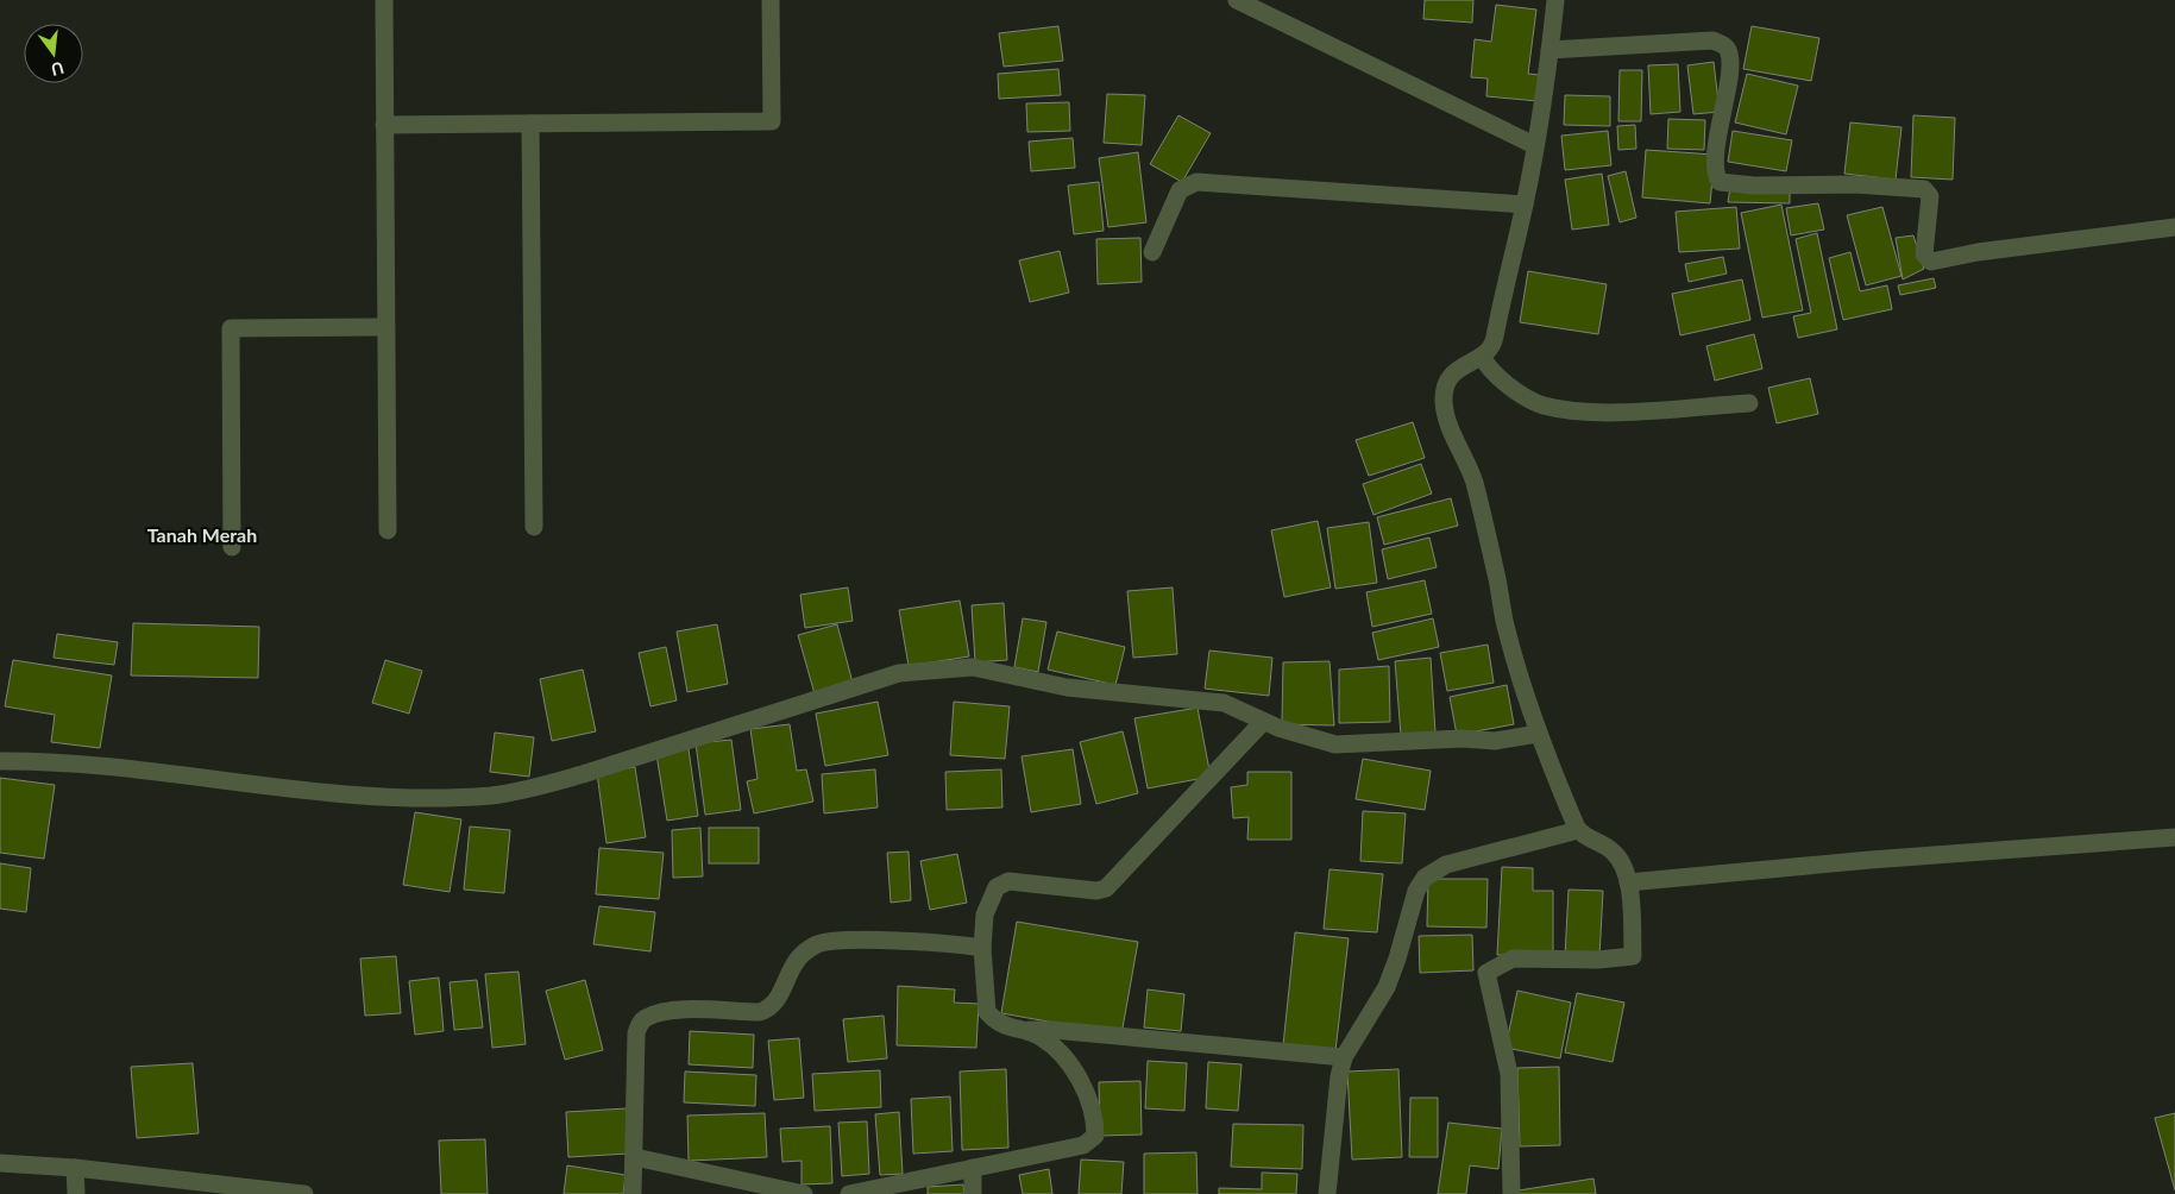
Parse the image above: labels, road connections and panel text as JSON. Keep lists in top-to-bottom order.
{
  "districts": ["Tanah Merah"],
  "north": "bottom"
}
